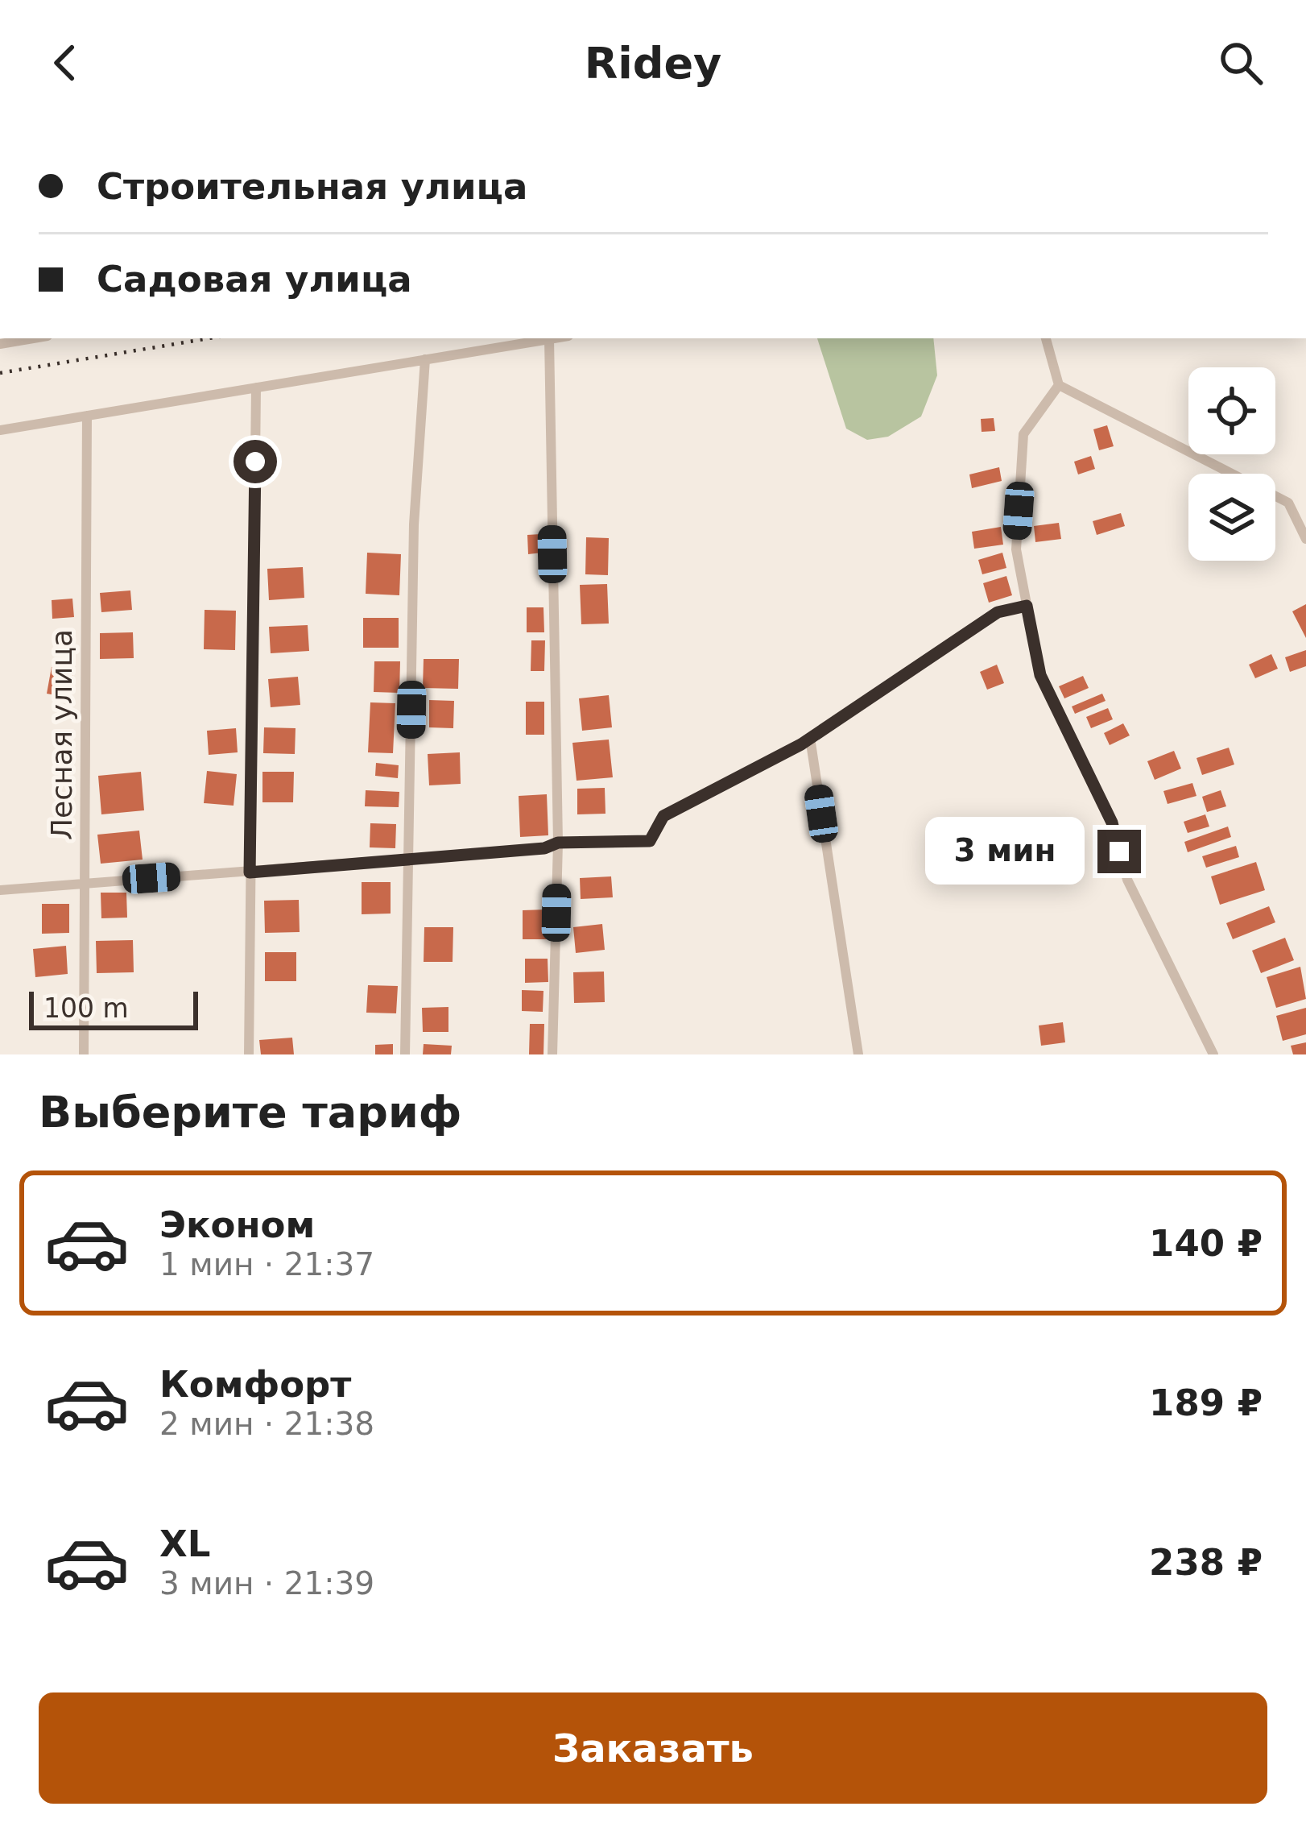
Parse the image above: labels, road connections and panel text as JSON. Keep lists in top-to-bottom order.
{
  "streets": {
    "street": ["Лесная улица"]
  },
  "scale_bar": "100 m",
  "page": {
    "header": "Ridey",
    "banner": ["Строительная улица", "Садовая улица"],
    "bubble": "3 мин",
    "scale": "100 m",
    "heading": "Выберите тариф",
    "list": [
      {
        "name": "Эконом",
        "note": "1 мин · 21:37",
        "value": "140 ₽"
      },
      {
        "name": "Комфорт",
        "note": "2 мин · 21:38",
        "value": "189 ₽"
      },
      {
        "name": "XL",
        "note": "3 мин · 21:39",
        "value": "238 ₽"
      }
    ],
    "buttons": "Заказать"
  }
}
